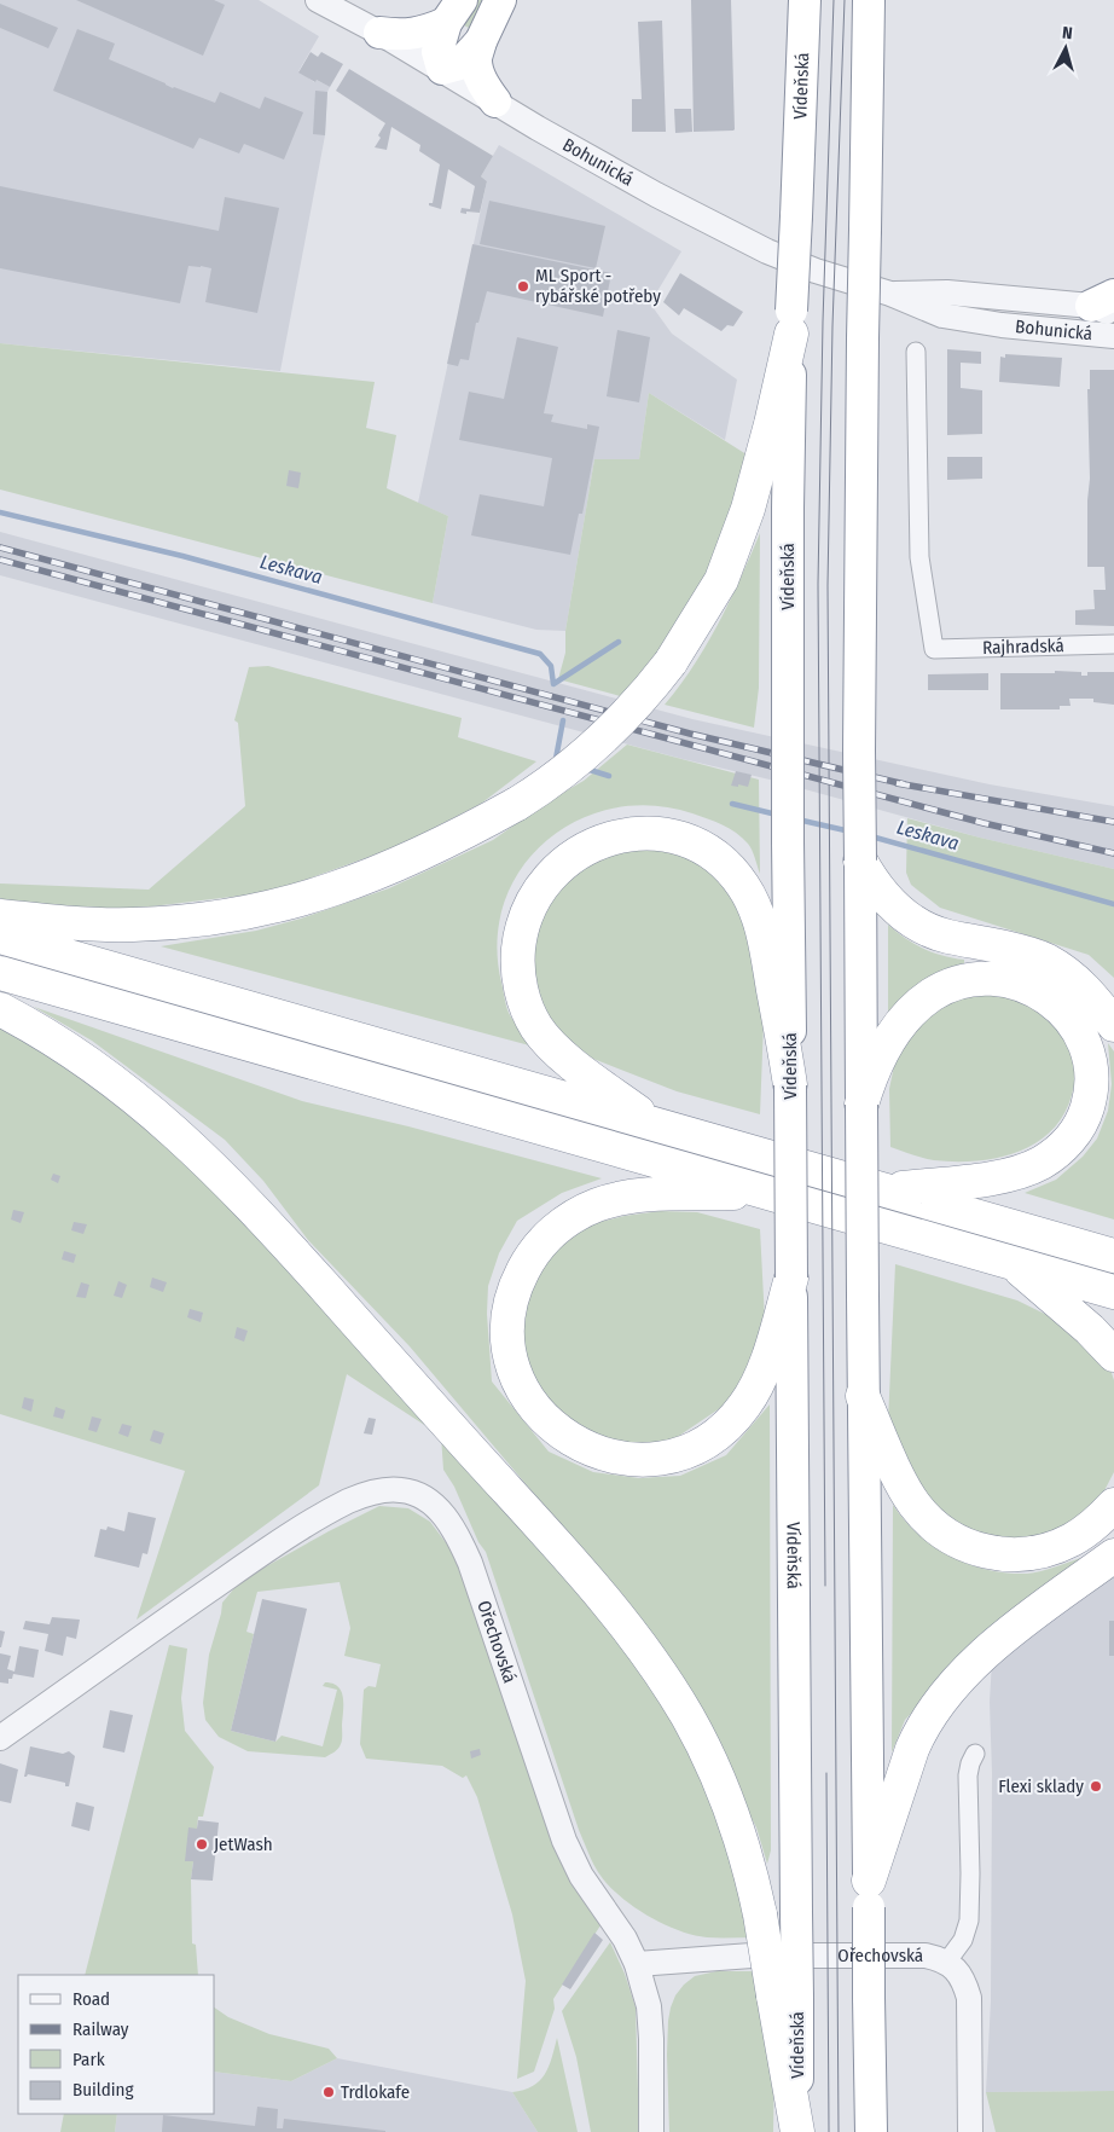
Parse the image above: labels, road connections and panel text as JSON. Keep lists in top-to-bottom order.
{
  "streets": {
    "highway": ["Vídeňská"],
    "street": ["Bohunická", "Rajhradská", "Ořechovská"]
  },
  "water": ["Leskava"],
  "places": [
    "ML Sport - rybářské potřeby",
    "Flexi sklady",
    "JetWash",
    "Trdlokafe"
  ],
  "legend": [
    "Road",
    "Railway",
    "Park",
    "Building"
  ],
  "north": "top"
}
